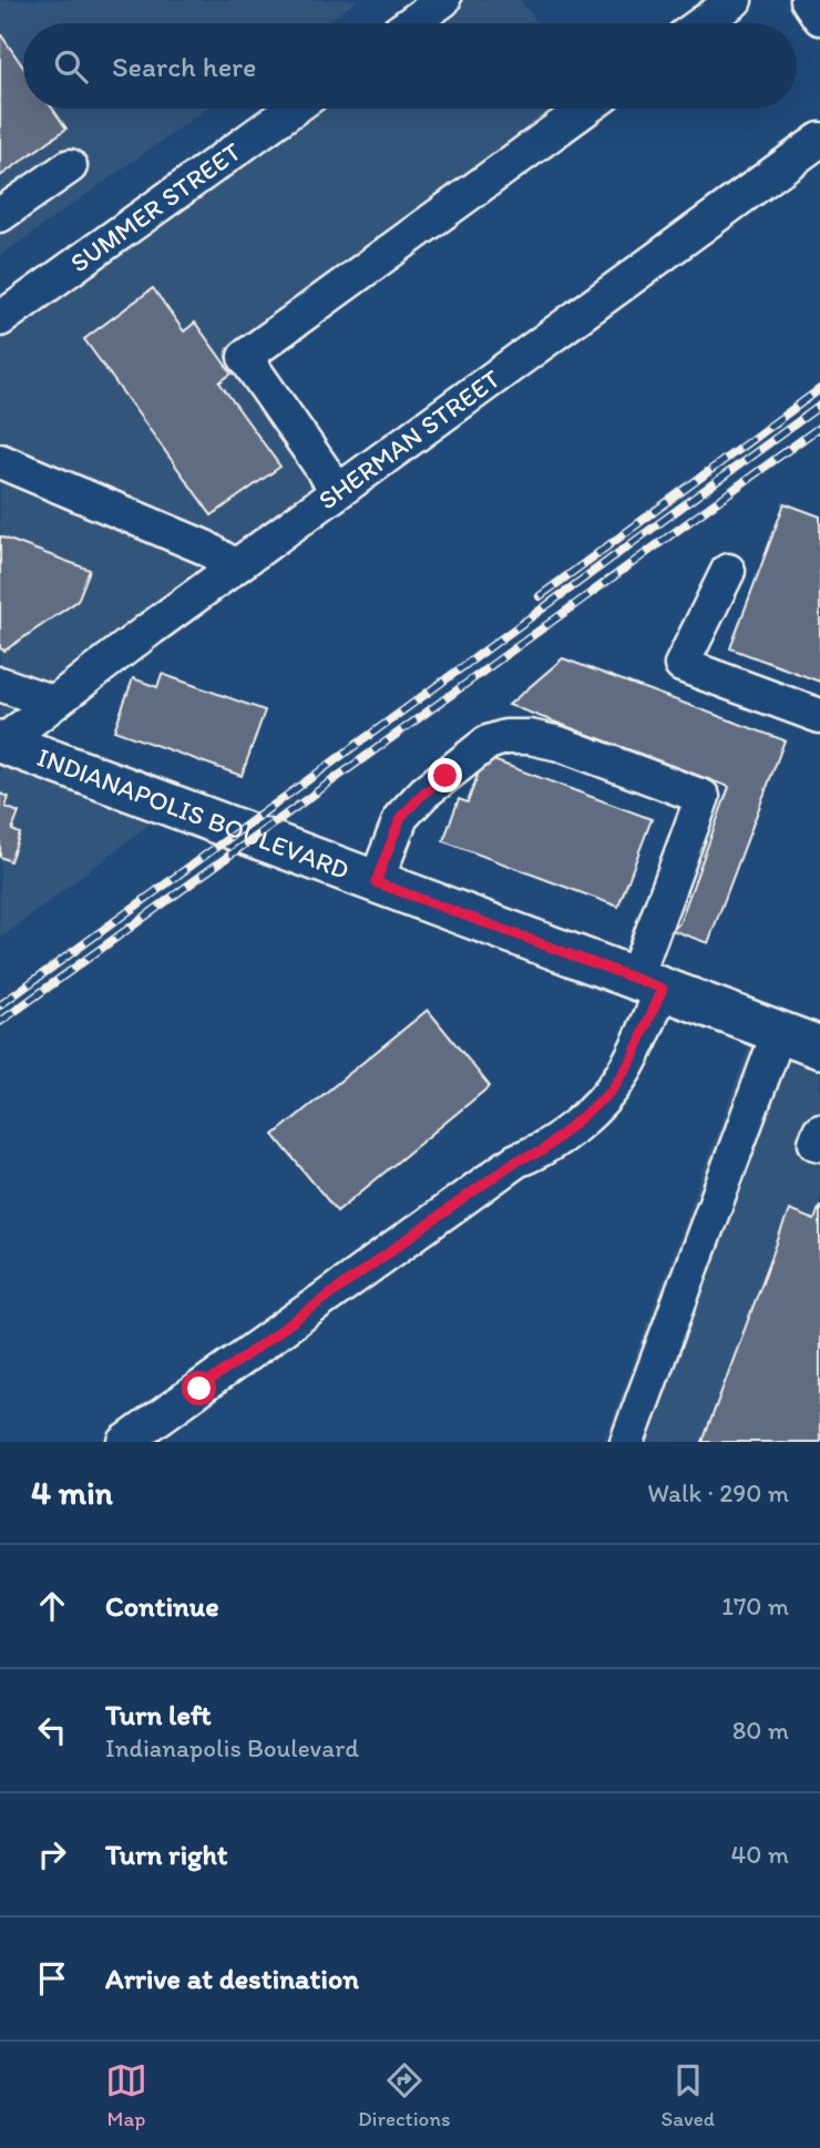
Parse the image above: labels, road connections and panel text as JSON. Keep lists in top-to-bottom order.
{
  "streets": {
    "main road": ["INDIANAPOLIS BOULEVARD"],
    "street": ["SUMMER STREET", "SHERMAN STREET"]
  },
  "crossings": [
    ["SHERMAN STREET", "INDIANAPOLIS BOULEVARD"]
  ],
  "page": {
    "search": "Search here",
    "heading": ["4 min", "Walk · 290 m"],
    "list": [
      ["Continue", "170 m"],
      ["Turn left", "Indianapolis Boulevard", "80 m"],
      ["Turn right", "40 m"],
      "Arrive at destination"
    ],
    "nav": ["Map", "Directions", "Saved"]
  }
}
